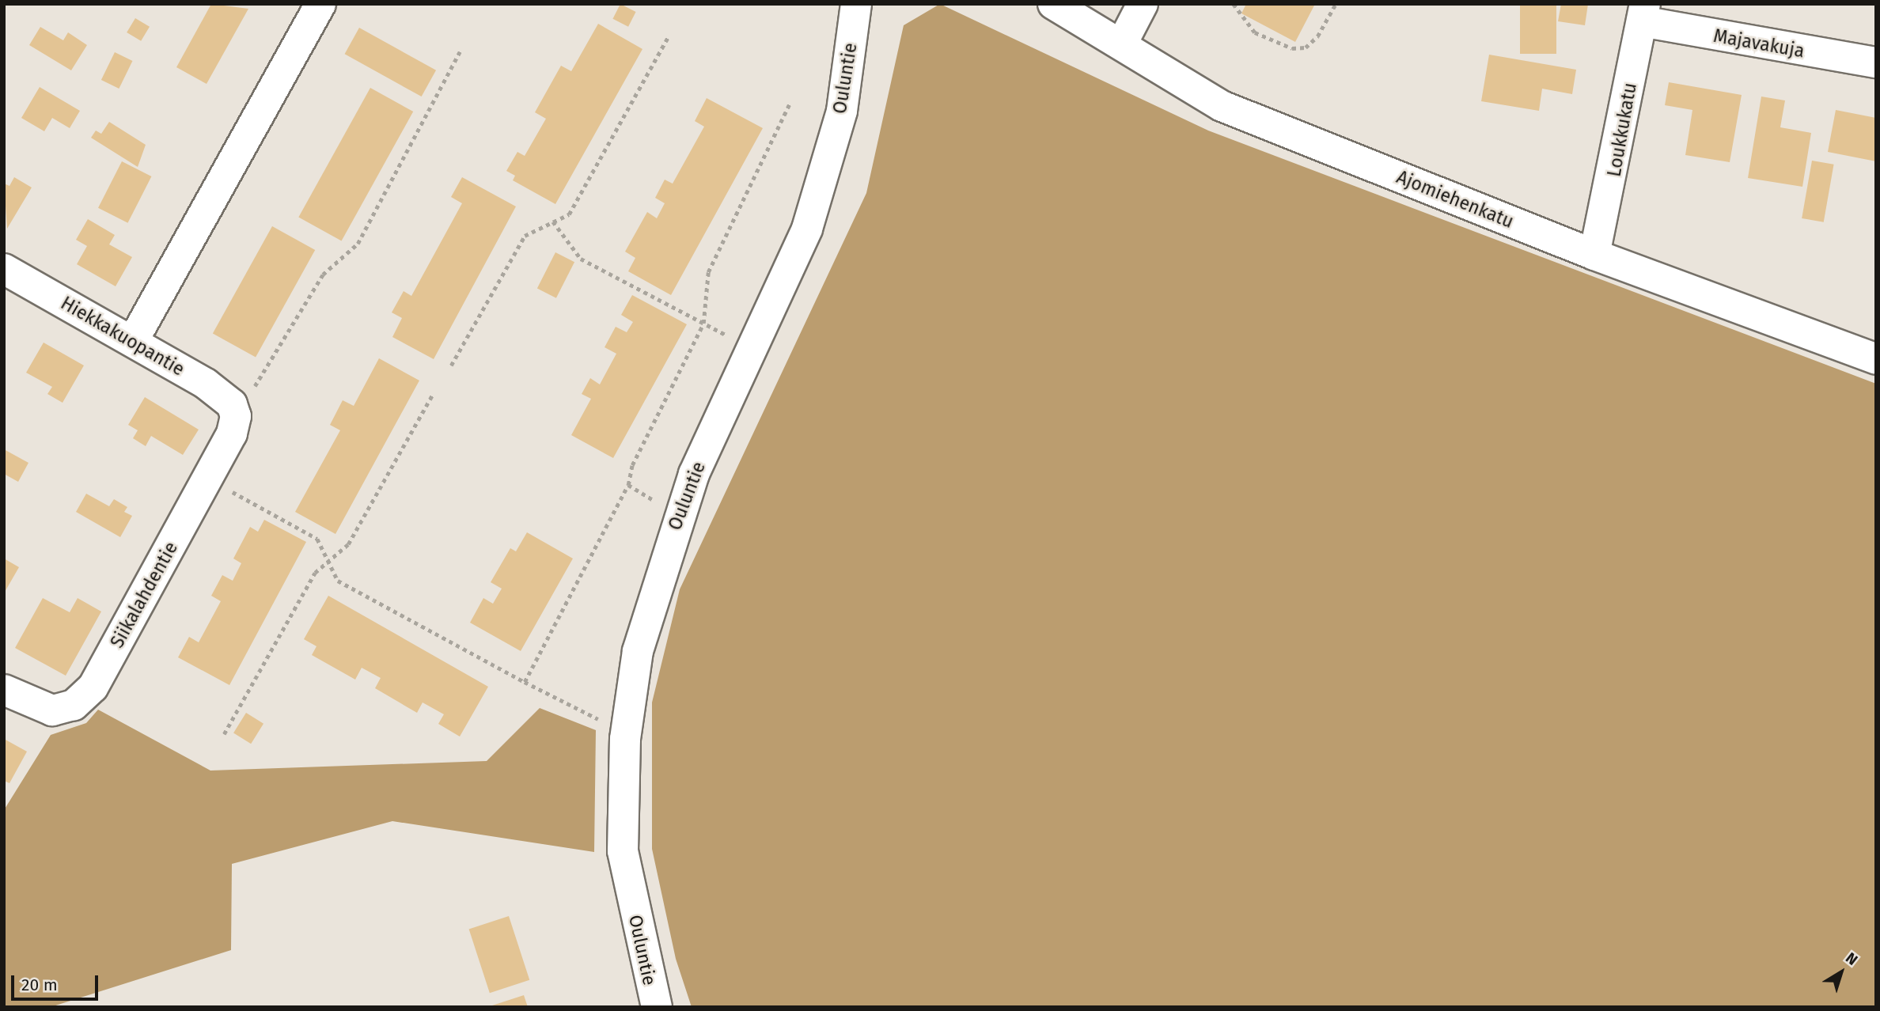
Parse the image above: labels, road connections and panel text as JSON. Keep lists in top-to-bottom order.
{
  "streets": {
    "street": [
      "Majavakuja",
      "Ouluntie",
      "Loukkukatu",
      "Ajomiehenkatu",
      "Hiekkakuopantie",
      "Siikalahdentie"
    ]
  },
  "crossings": [
    ["Majavakuja", "Loukkukatu"],
    ["Loukkukatu", "Ajomiehenkatu"],
    ["Hiekkakuopantie", "Siikalahdentie"]
  ],
  "scale_bar": "20 m",
  "north": "top right"
}
